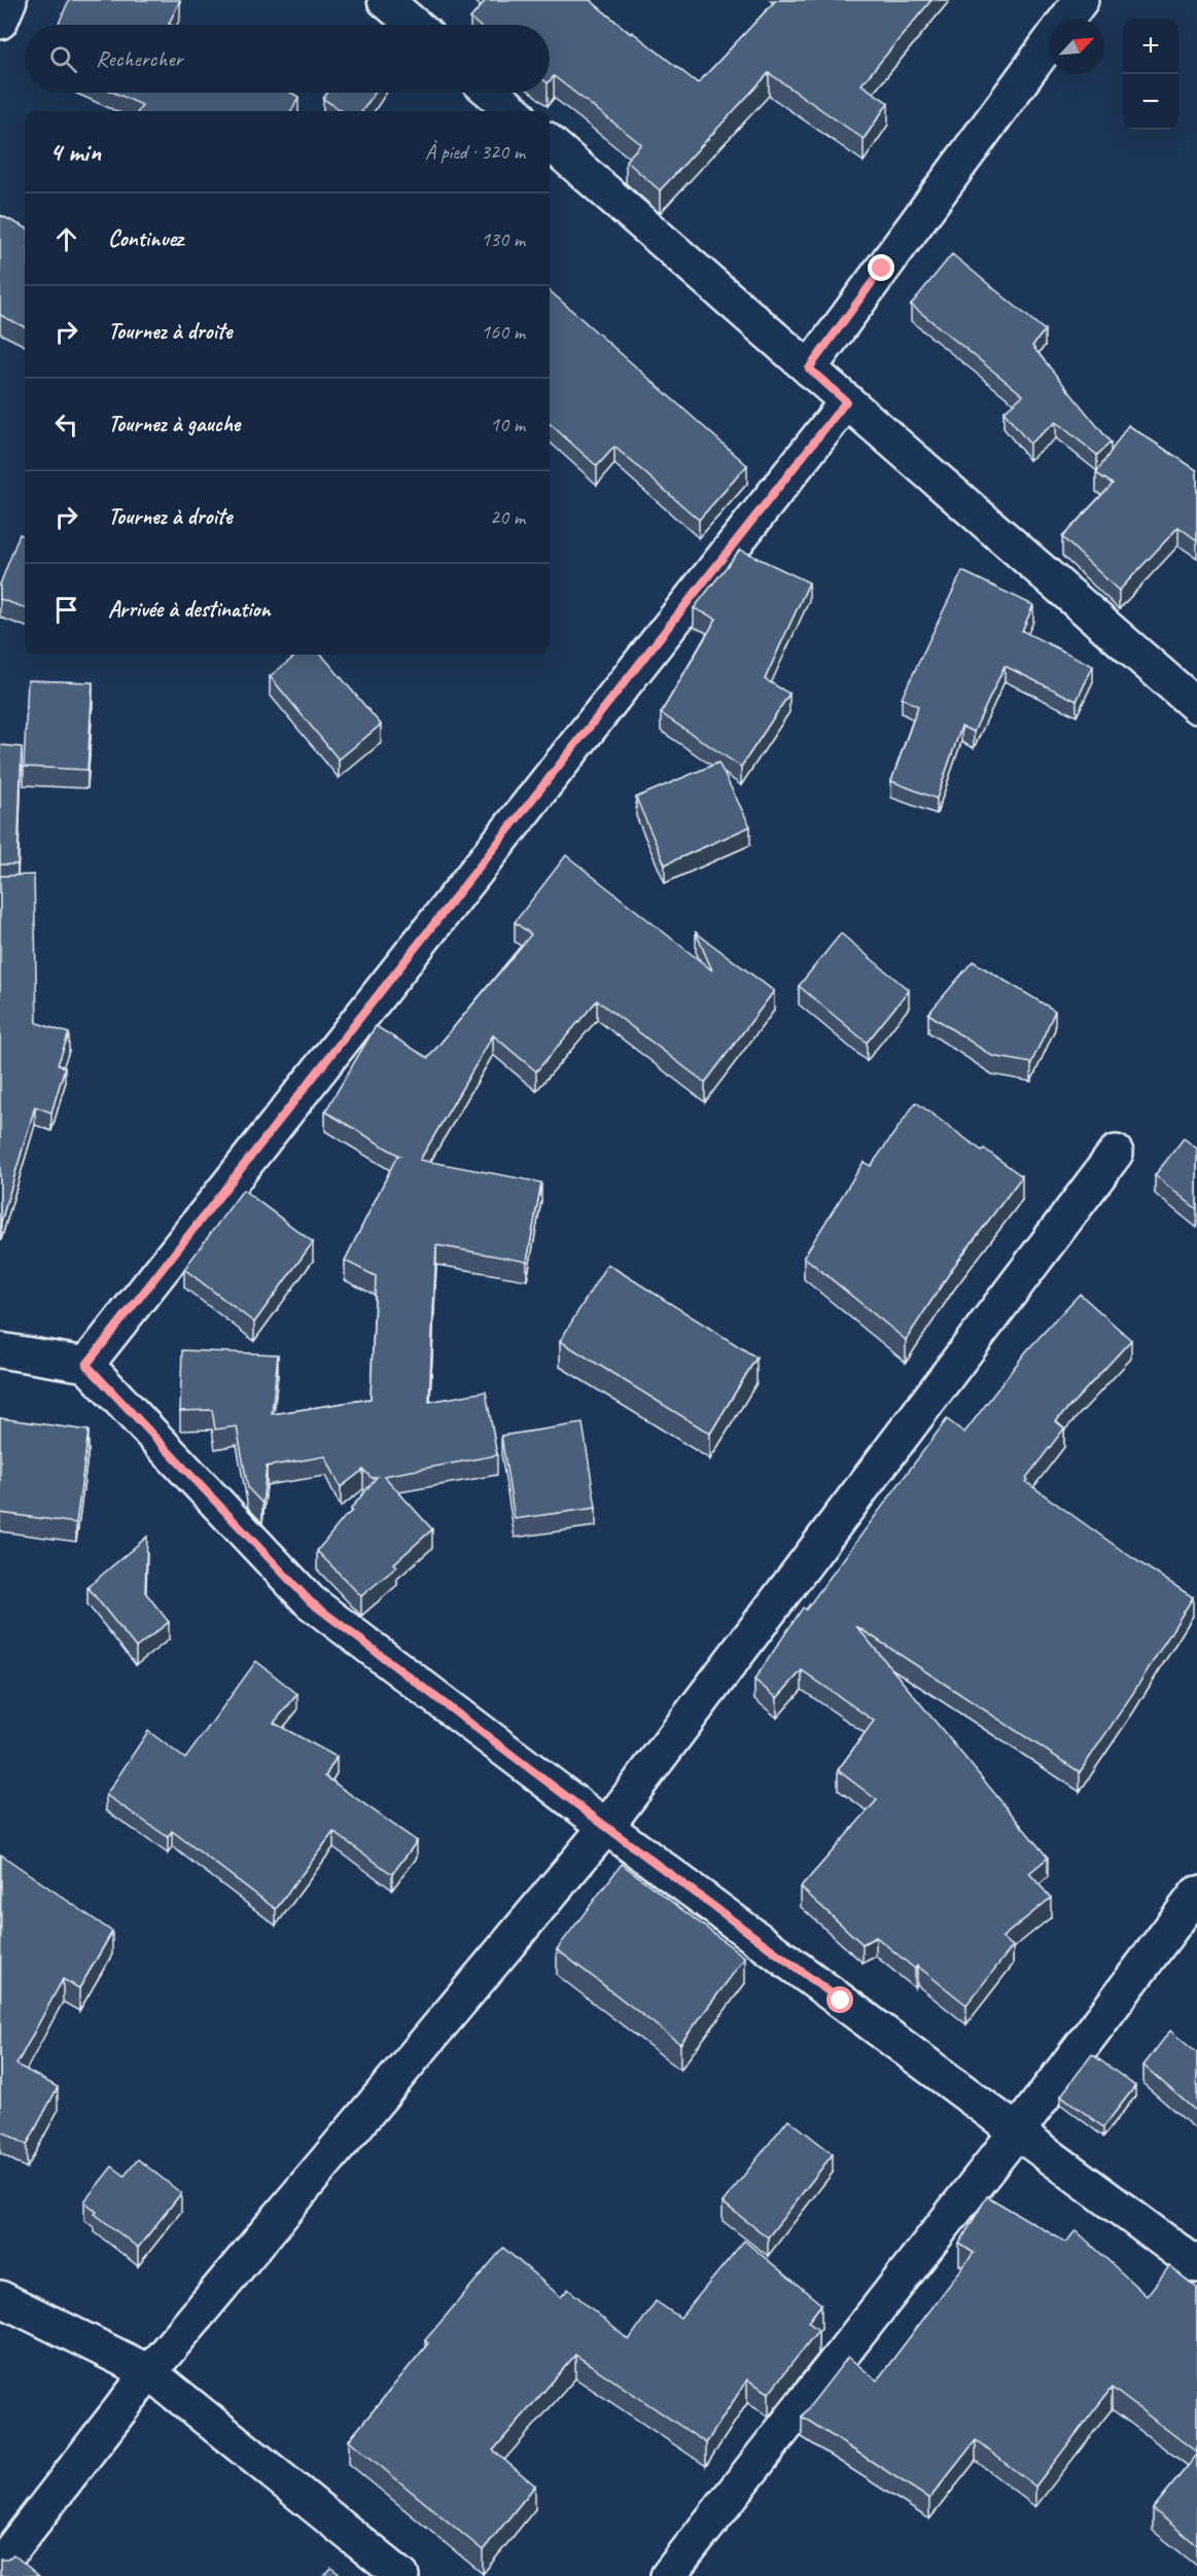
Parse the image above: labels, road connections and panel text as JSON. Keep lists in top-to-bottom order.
{
  "north": "top right",
  "page": {
    "map_buttons": ["+", "−"],
    "search": "Rechercher",
    "heading": ["4 min", "À pied · 320 m"],
    "list": [
      ["Continuez", "130 m"],
      ["Tournez à droite", "160 m"],
      ["Tournez à gauche", "10 m"],
      ["Tournez à droite", "20 m"],
      "Arrivée à destination"
    ]
  }
}
